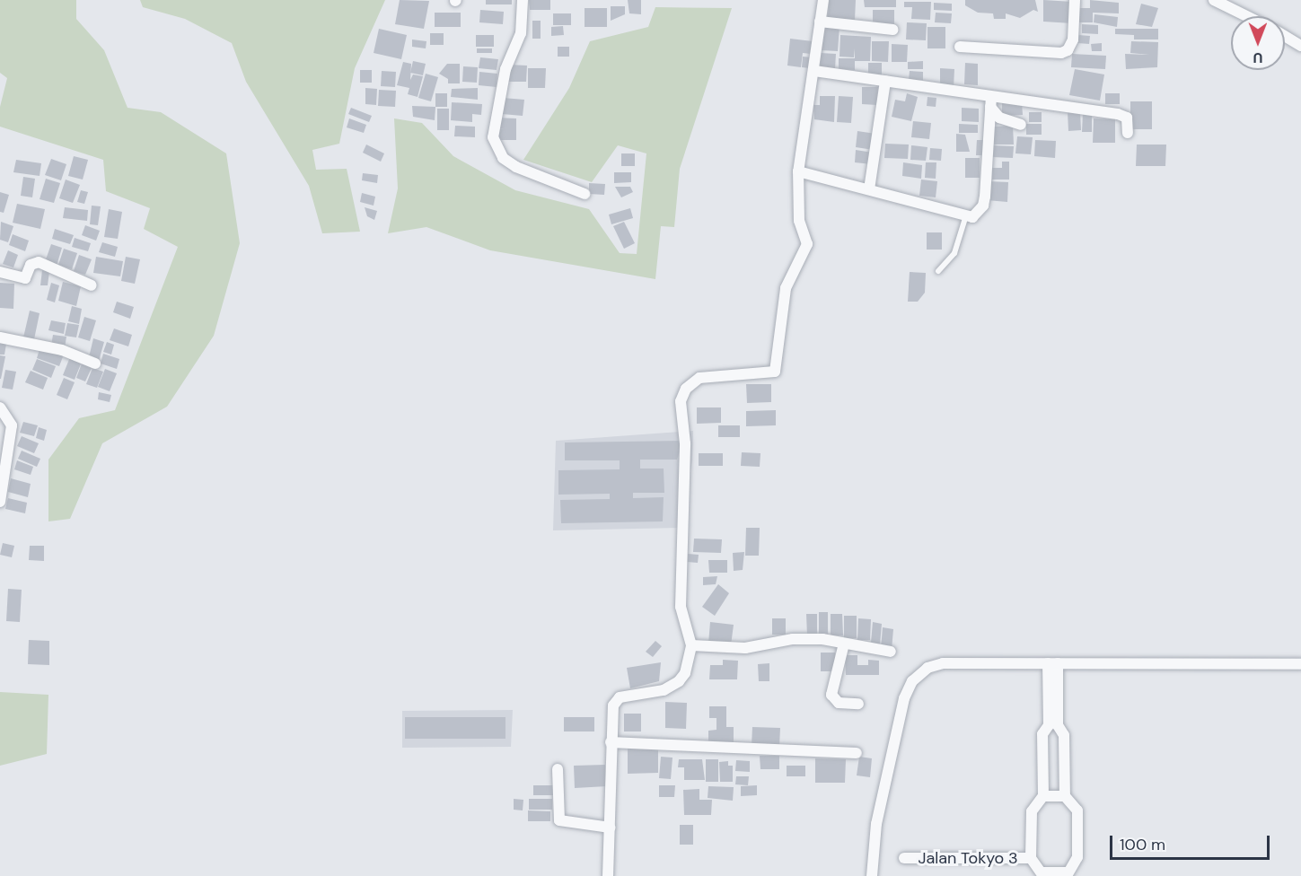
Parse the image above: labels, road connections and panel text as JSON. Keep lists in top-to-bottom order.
{
  "streets": {
    "street": ["Jalan Tokyo 3"]
  },
  "scale_bar": "100 m",
  "north": "bottom"
}
